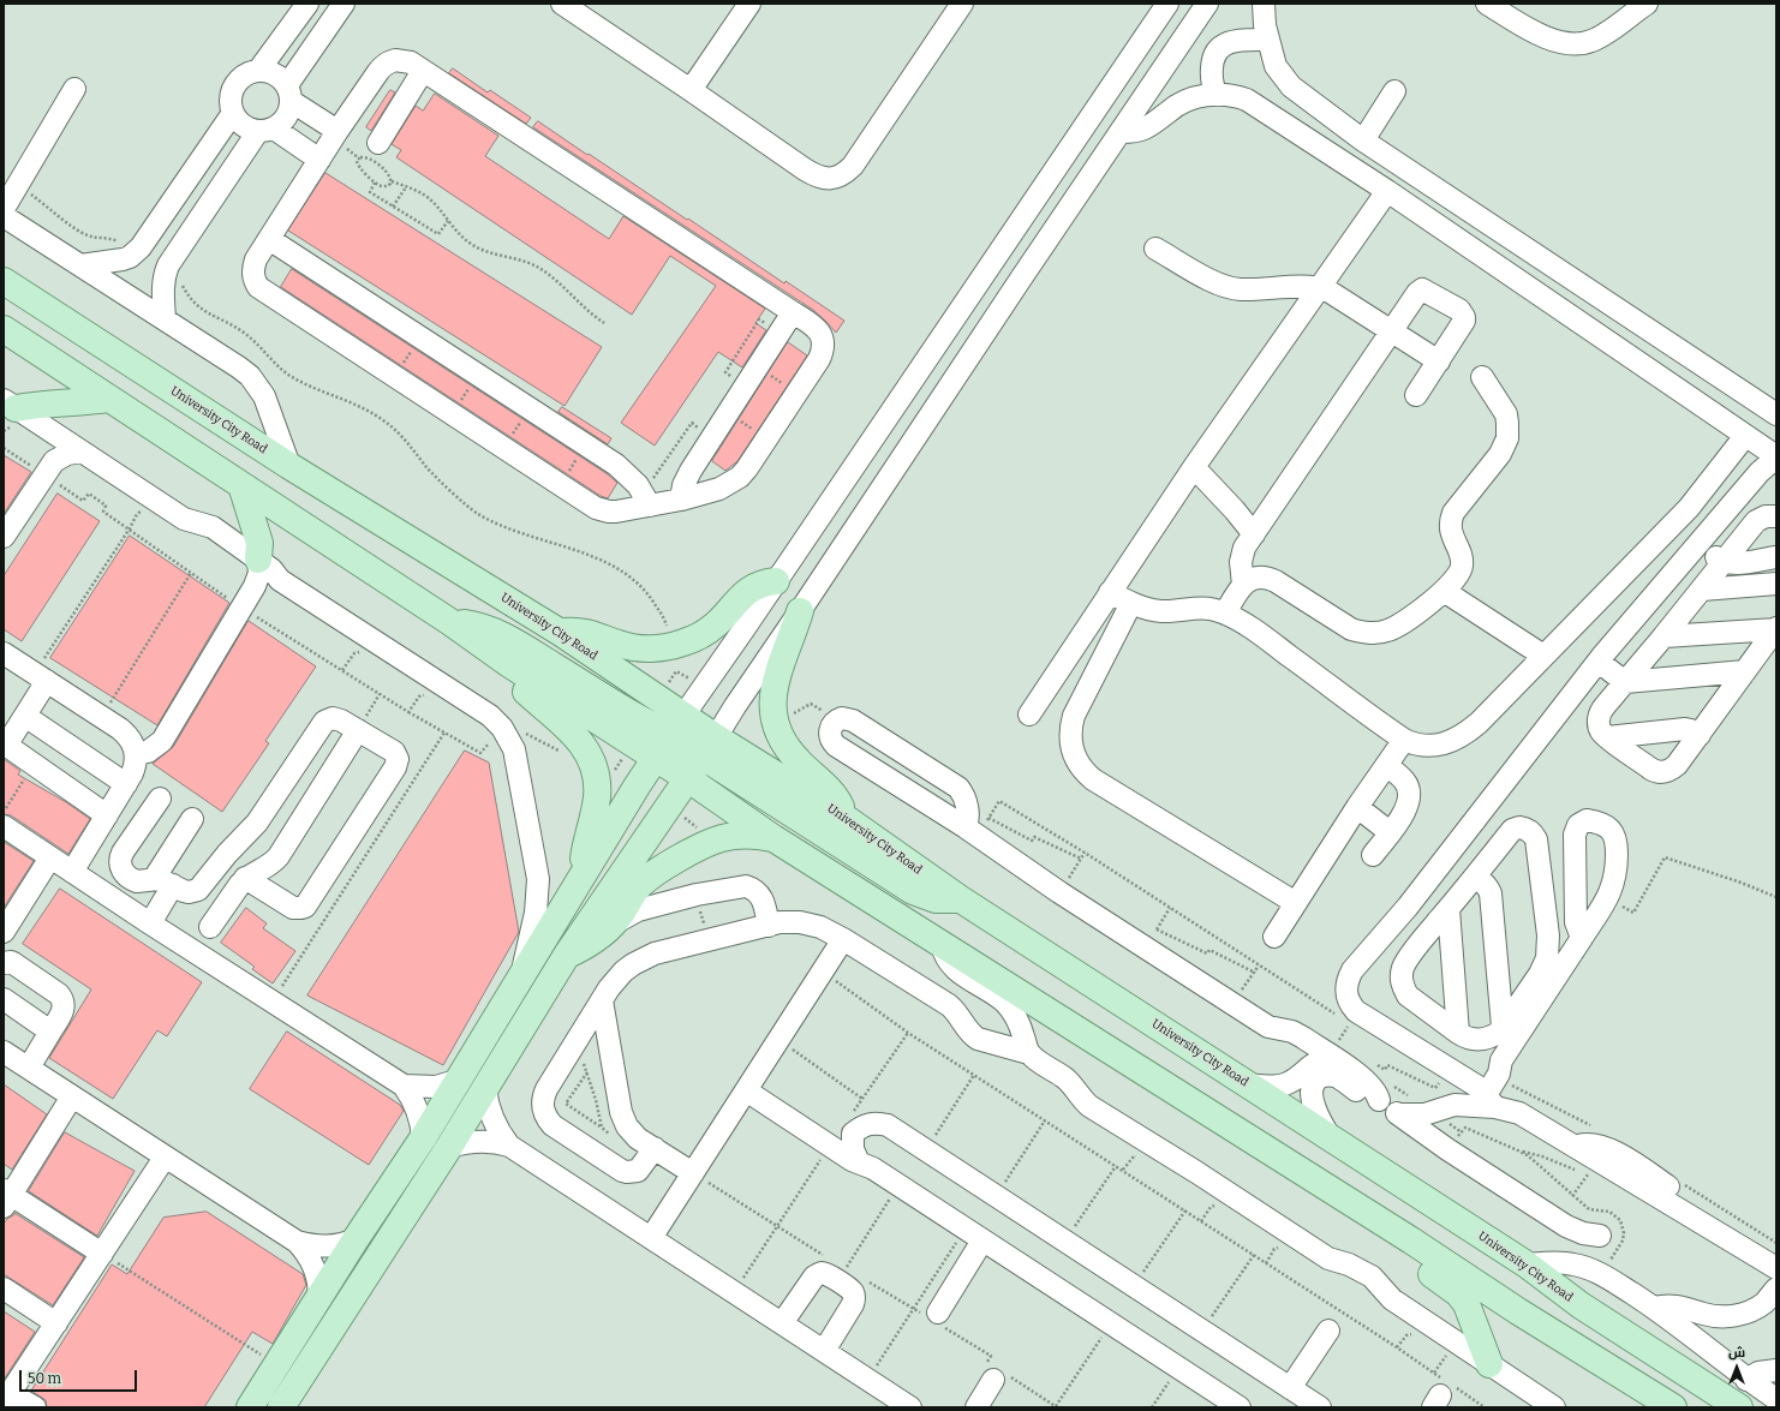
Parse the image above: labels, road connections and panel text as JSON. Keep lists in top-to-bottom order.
{
  "streets": {
    "main road": ["University City Road"]
  },
  "scale_bar": "50 m",
  "north": "top"
}
